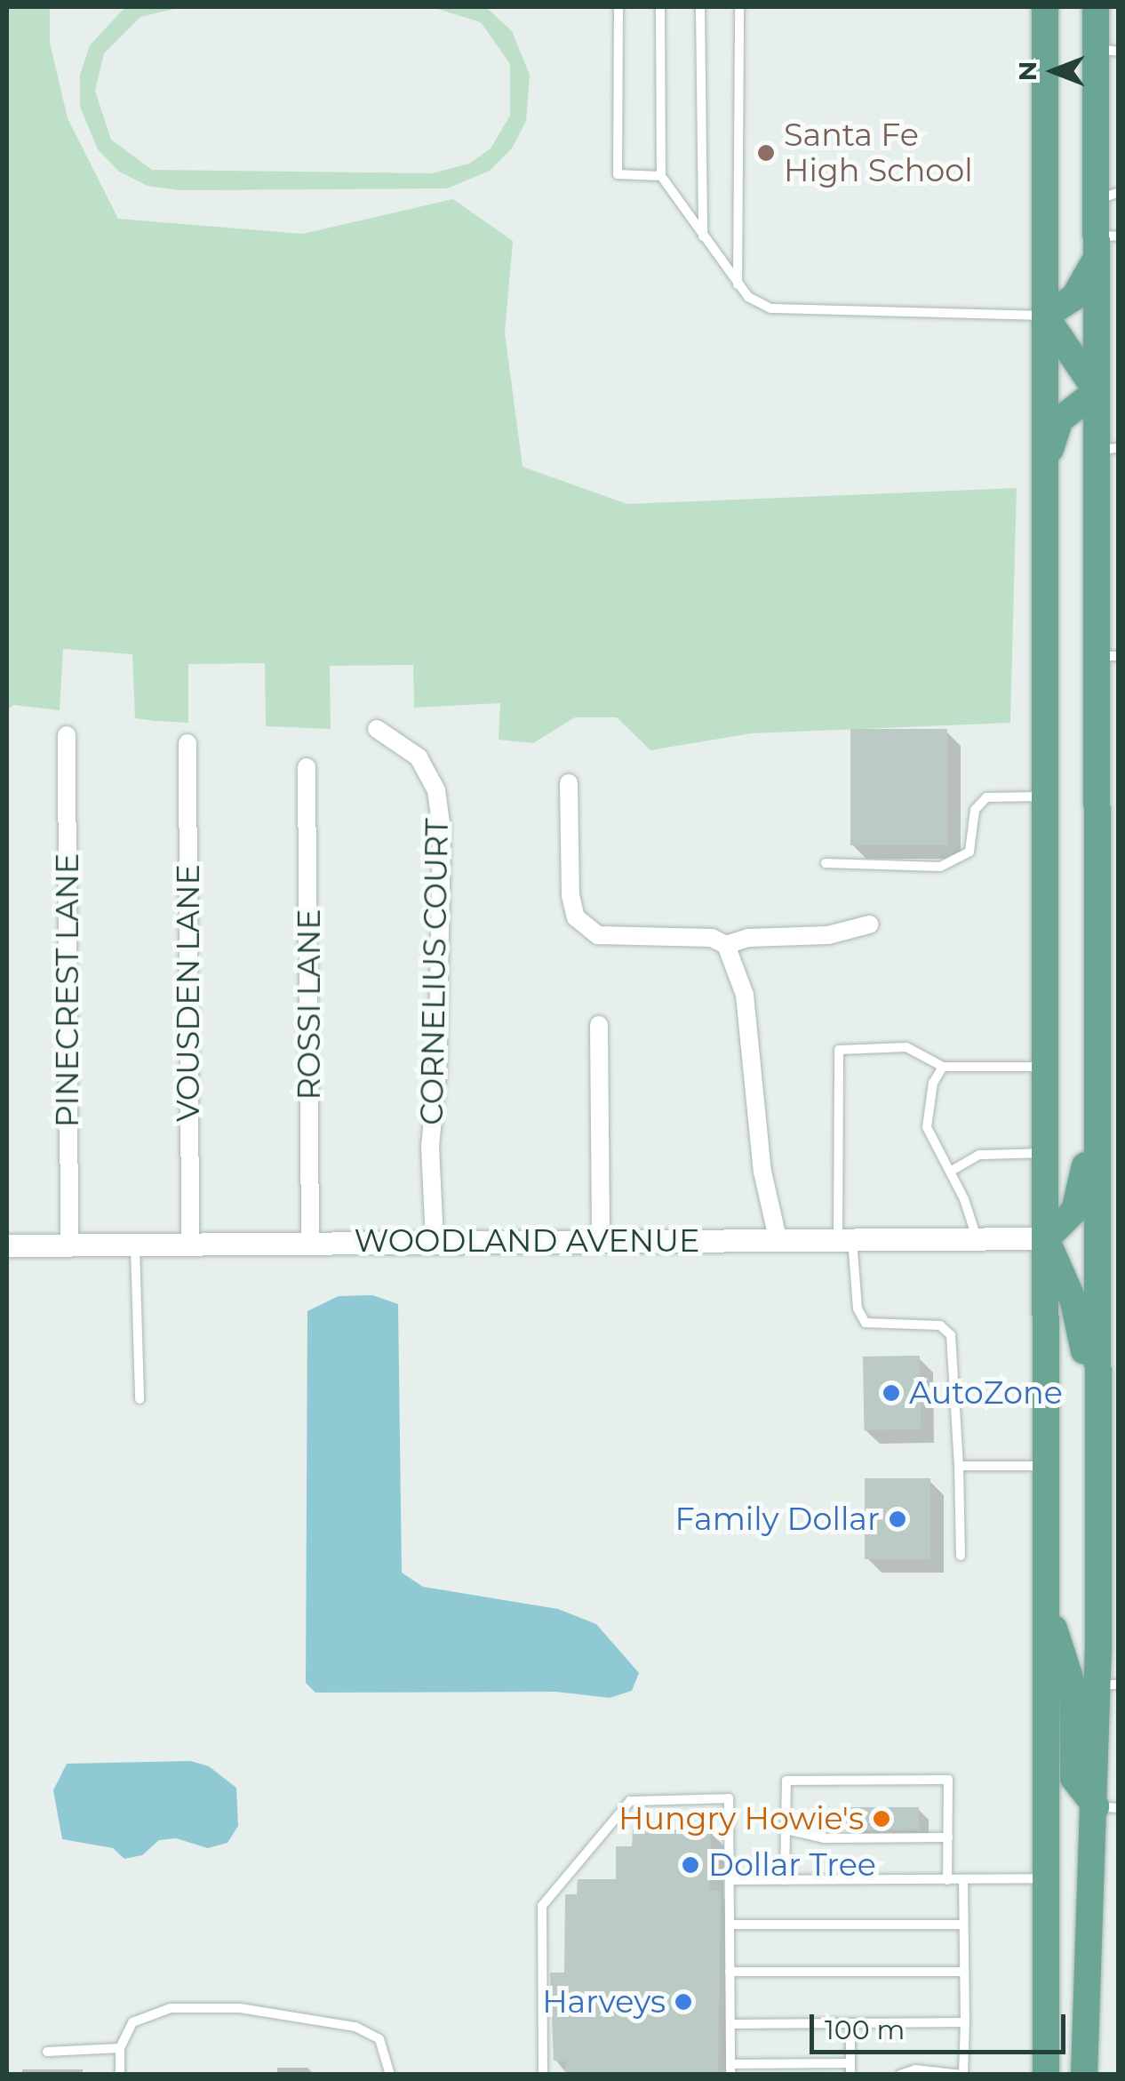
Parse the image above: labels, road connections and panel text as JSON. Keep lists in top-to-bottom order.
{
  "streets": {
    "street": [
      "CORNELIUS COURT",
      "PINECREST LANE",
      "VOUSDEN LANE",
      "ROSSI LANE",
      "WOODLAND AVENUE"
    ]
  },
  "crossings": [
    ["CORNELIUS COURT", "WOODLAND AVENUE"],
    ["PINECREST LANE", "WOODLAND AVENUE"],
    ["VOUSDEN LANE", "WOODLAND AVENUE"],
    ["ROSSI LANE", "WOODLAND AVENUE"]
  ],
  "places": [
    "Santa Fe High School",
    "AutoZone",
    "Family Dollar",
    "Hungry Howie's",
    "Dollar Tree",
    "Harveys"
  ],
  "scale_bar": "100 m",
  "north": "left"
}
